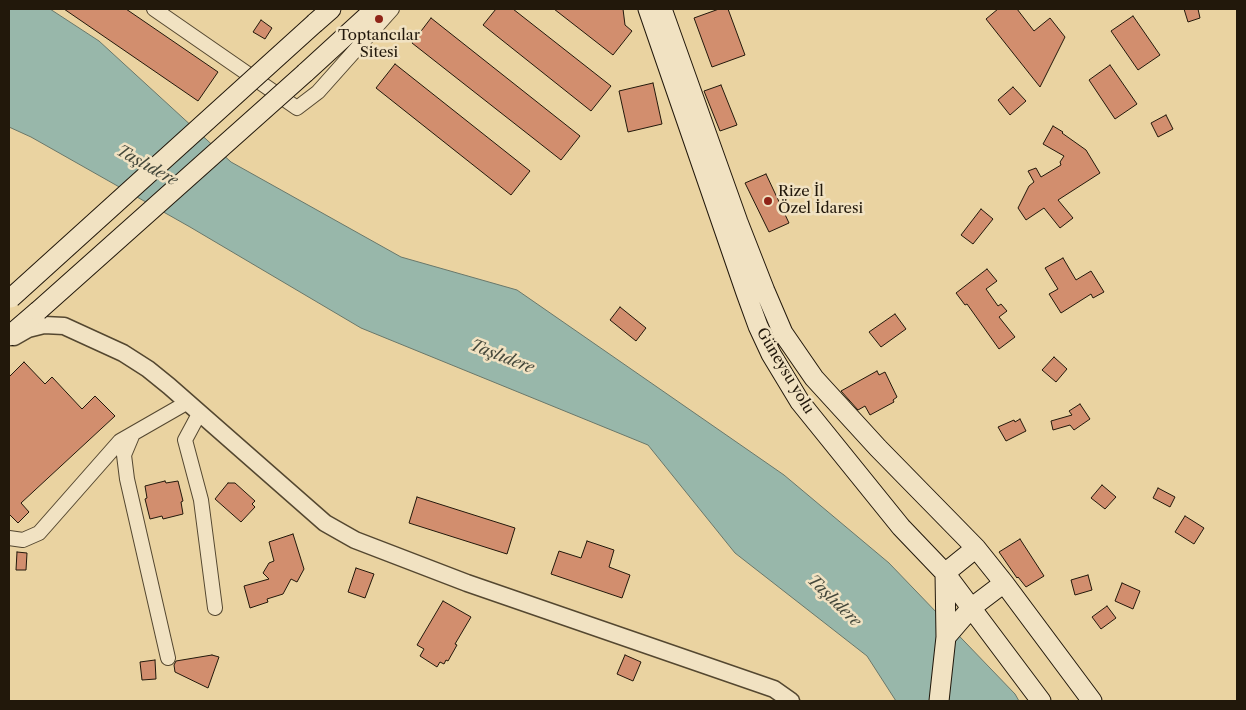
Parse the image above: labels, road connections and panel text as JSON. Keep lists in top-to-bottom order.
{
  "streets": {
    "main road": ["Güneysu yolu"]
  },
  "water": ["Taşlıdere"],
  "places": ["Toptancılar Sitesi", "Rize İl Özel İdaresi"]
}
